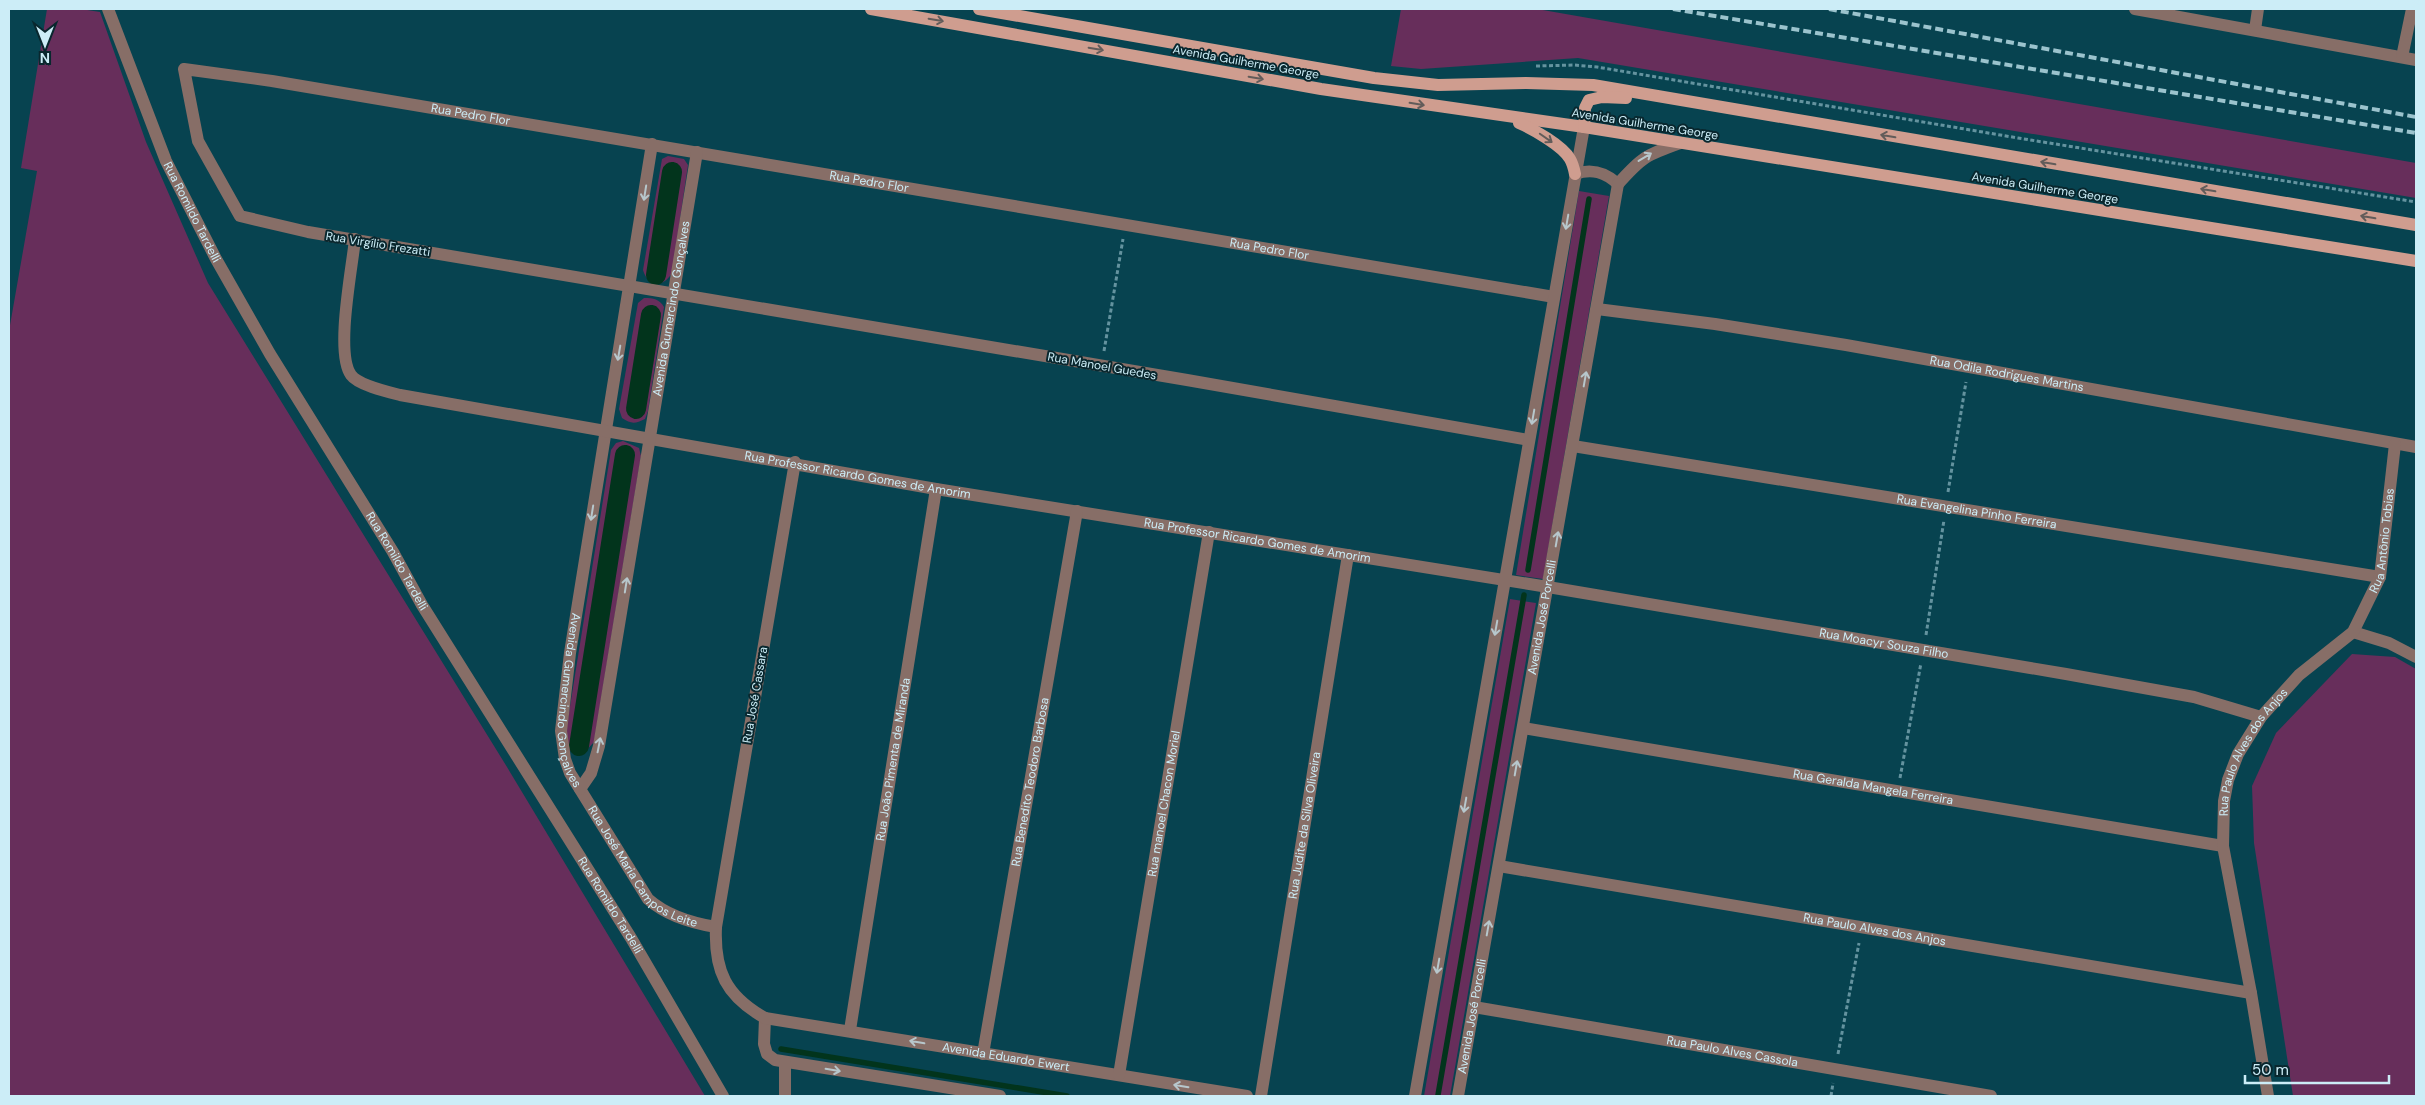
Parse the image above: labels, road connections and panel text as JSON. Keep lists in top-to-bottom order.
{
  "streets": {
    "main road": ["Avenida Guilherme George"],
    "street": [
      "Rua Pedro Flor",
      "Rua Romildo Tardelli",
      "Rua Virgílio Frezatti",
      "Avenida Gumercindo Gonçalves",
      "Rua Manoel Guedes",
      "Rua Odila Rodrigues Martins",
      "Rua Professor Ricardo Gomes de Amorim",
      "Rua Evangelina Pinho Ferreira",
      "Rua Antônio Tobias",
      "Avenida José Porcelli",
      "Rua Moacyr Souza Filho",
      "Rua José Cassara",
      "Rua Paulo Alves dos Anjos",
      "Rua João Pimenta de Miranda",
      "Rua Benedito Teodoro Barbosa",
      "Rua Geralda Mangela Ferreira",
      "Rua manoel Chacon Moriel",
      "Rua Judite da Silva Oliveira",
      "Rua José Maria Campos Leite",
      "Rua Paulo Alves Cassola",
      "Avenida Eduardo Ewert"
    ]
  },
  "crossings": [
    ["Rua Pedro Flor", "Rua Virgílio Frezatti"],
    ["Rua Pedro Flor", "Avenida Gumercindo Gonçalves"],
    ["Rua Virgílio Frezatti", "Avenida Gumercindo Gonçalves"],
    ["Rua Virgílio Frezatti", "Rua Manoel Guedes"],
    ["Rua Virgílio Frezatti", "Rua Professor Ricardo Gomes de Amorim"],
    ["Avenida Gumercindo Gonçalves", "Rua Manoel Guedes"],
    ["Avenida Gumercindo Gonçalves", "Rua Professor Ricardo Gomes de Amorim"],
    ["Avenida Gumercindo Gonçalves", "Rua José Maria Campos Leite"],
    ["Rua Odila Rodrigues Martins", "Rua Antônio Tobias"],
    ["Rua Odila Rodrigues Martins", "Avenida José Porcelli"],
    ["Rua Professor Ricardo Gomes de Amorim", "Rua Moacyr Souza Filho"],
    ["Rua Professor Ricardo Gomes de Amorim", "Rua José Cassara"],
    ["Rua Professor Ricardo Gomes de Amorim", "Rua João Pimenta de Miranda"],
    ["Rua Professor Ricardo Gomes de Amorim", "Rua Benedito Teodoro Barbosa"],
    ["Rua Professor Ricardo Gomes de Amorim", "Rua manoel Chacon Moriel"],
    ["Rua Professor Ricardo Gomes de Amorim", "Rua Judite da Silva Oliveira"],
    ["Rua Evangelina Pinho Ferreira", "Rua Antônio Tobias"],
    ["Rua Evangelina Pinho Ferreira", "Avenida José Porcelli"],
    ["Rua Antônio Tobias", "Rua Paulo Alves dos Anjos"],
    ["Avenida José Porcelli", "Rua Moacyr Souza Filho"],
    ["Avenida José Porcelli", "Rua Paulo Alves dos Anjos"],
    ["Avenida José Porcelli", "Rua Geralda Mangela Ferreira"],
    ["Avenida José Porcelli", "Rua Paulo Alves Cassola"],
    ["Rua Moacyr Souza Filho", "Rua Paulo Alves dos Anjos"],
    ["Rua José Cassara", "Rua José Maria Campos Leite"],
    ["Rua José Cassara", "Avenida Eduardo Ewert"],
    ["Rua Paulo Alves dos Anjos", "Rua Geralda Mangela Ferreira"],
    ["Rua João Pimenta de Miranda", "Avenida Eduardo Ewert"],
    ["Rua Benedito Teodoro Barbosa", "Avenida Eduardo Ewert"],
    ["Rua manoel Chacon Moriel", "Avenida Eduardo Ewert"]
  ],
  "scale_bar": "50 m",
  "north": "bottom"
}
